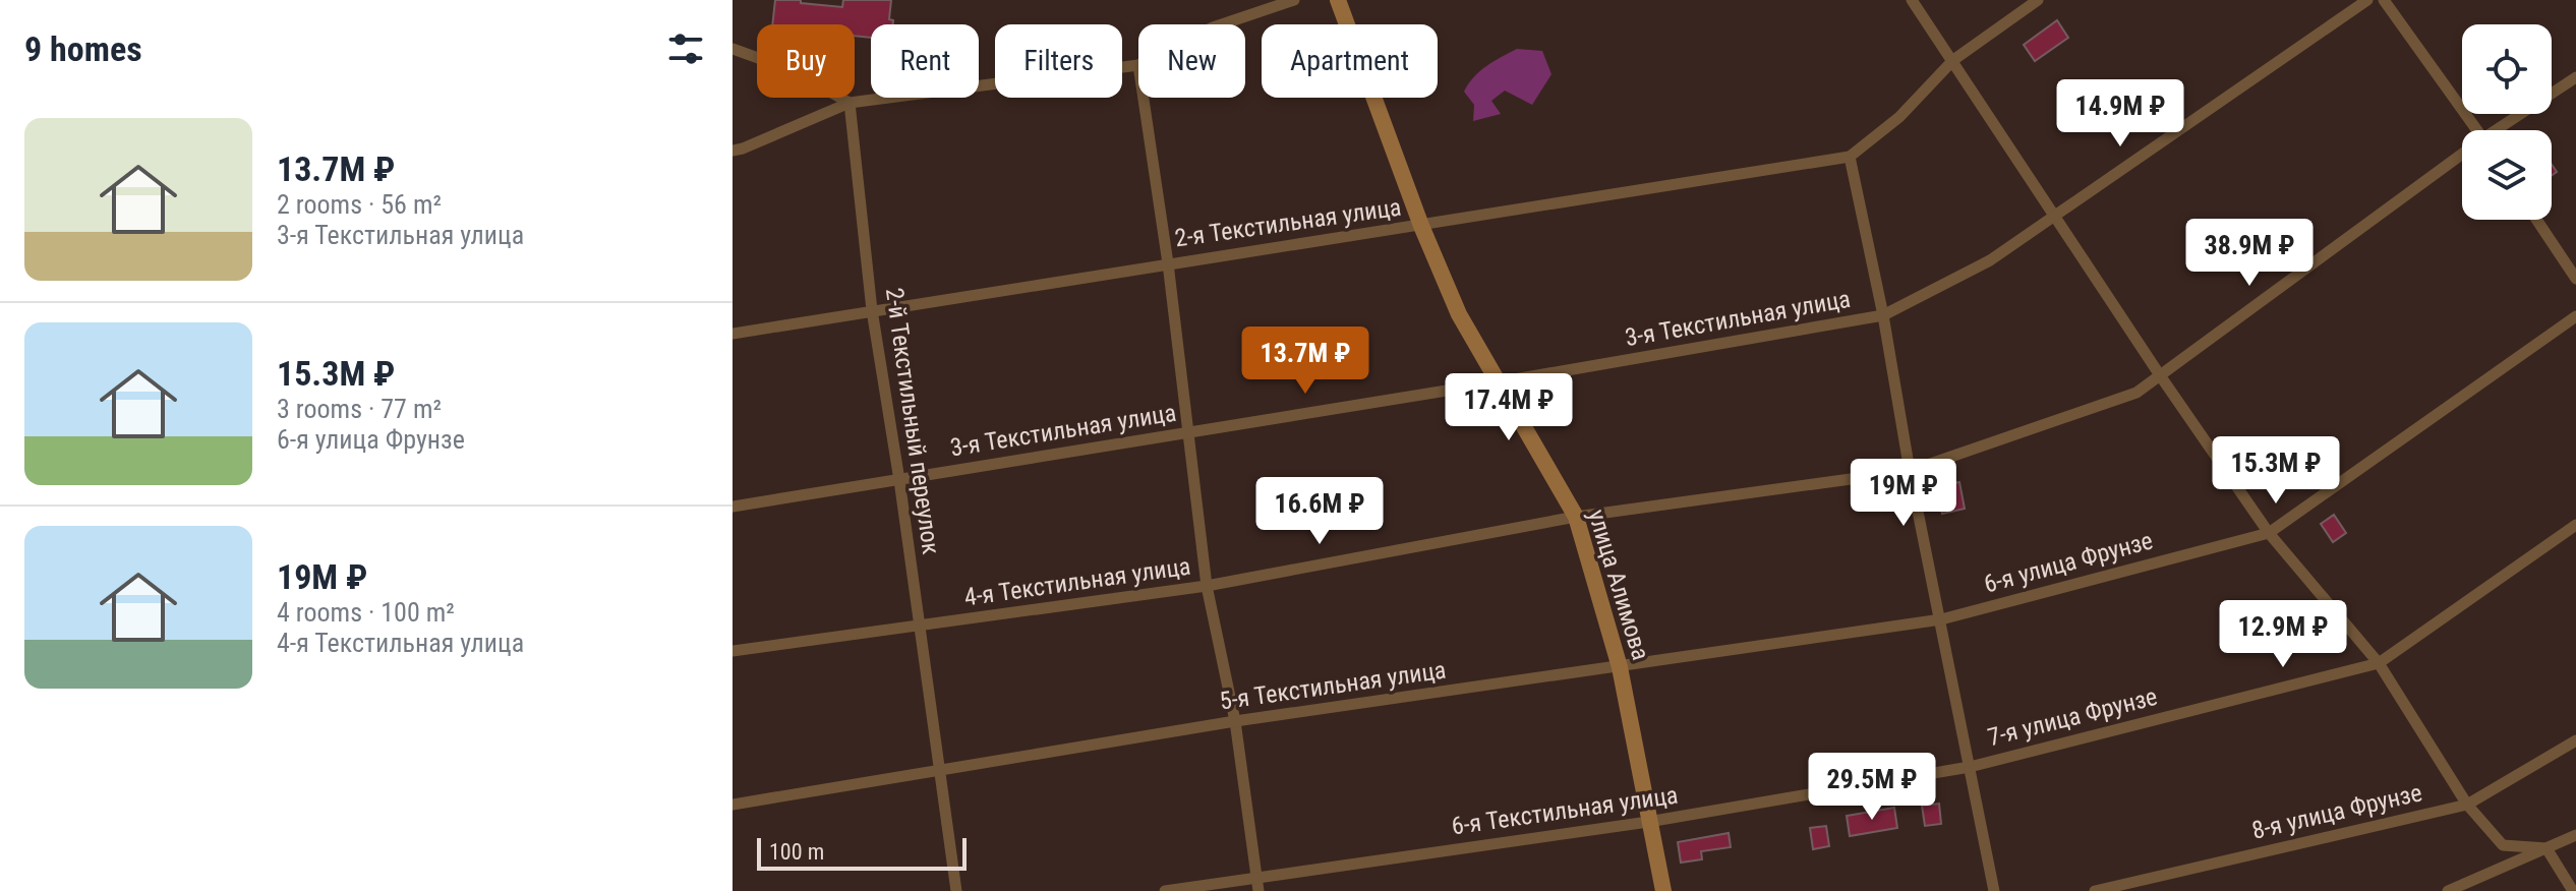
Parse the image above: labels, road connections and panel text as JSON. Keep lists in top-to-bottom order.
{
  "streets": {
    "street": [
      "2-я Текстильная улица",
      "3-я Текстильная улица",
      "2-й Текстильный переулок",
      "6-я улица Фрунзе",
      "4-я Текстильная улица",
      "улица Алимова",
      "5-я Текстильная улица",
      "7-я улица Фрунзе",
      "6-я Текстильная улица",
      "8-я улица Фрунзе"
    ]
  },
  "crossings": [
    ["2-я Текстильная улица", "2-й Текстильный переулок"],
    ["2-я Текстильная улица", "улица Алимова"],
    ["3-я Текстильная улица", "2-й Текстильный переулок"],
    ["3-я Текстильная улица", "улица Алимова"],
    ["2-й Текстильный переулок", "4-я Текстильная улица"],
    ["2-й Текстильный переулок", "5-я Текстильная улица"],
    ["6-я улица Фрунзе", "5-я Текстильная улица"],
    ["4-я Текстильная улица", "улица Алимова"],
    ["улица Алимова", "5-я Текстильная улица"],
    ["улица Алимова", "6-я Текстильная улица"],
    ["7-я улица Фрунзе", "6-я Текстильная улица"]
  ],
  "scale_bar": "100 m",
  "page": {
    "heading": "9 homes",
    "chip": [
      "Buy",
      "Rent",
      "Filters",
      "New",
      "Apartment"
    ],
    "price": [
      "14.9M ₽",
      "38.9M ₽",
      "13.7M ₽",
      "17.4M ₽",
      "15.3M ₽",
      "19M ₽",
      "16.6M ₽",
      "12.9M ₽",
      "29.5M ₽"
    ],
    "list": [
      {
        "name": "13.7M ₽",
        "note": "2 rooms · 56 m² · 3-я Текстильная улица"
      },
      {
        "name": "15.3M ₽",
        "note": "3 rooms · 77 m² · 6-я улица Фрунзе"
      },
      {
        "name": "19M ₽",
        "note": "4 rooms · 100 m² · 4-я Текстильная улица"
      }
    ],
    "scale": "100 m"
  }
}
